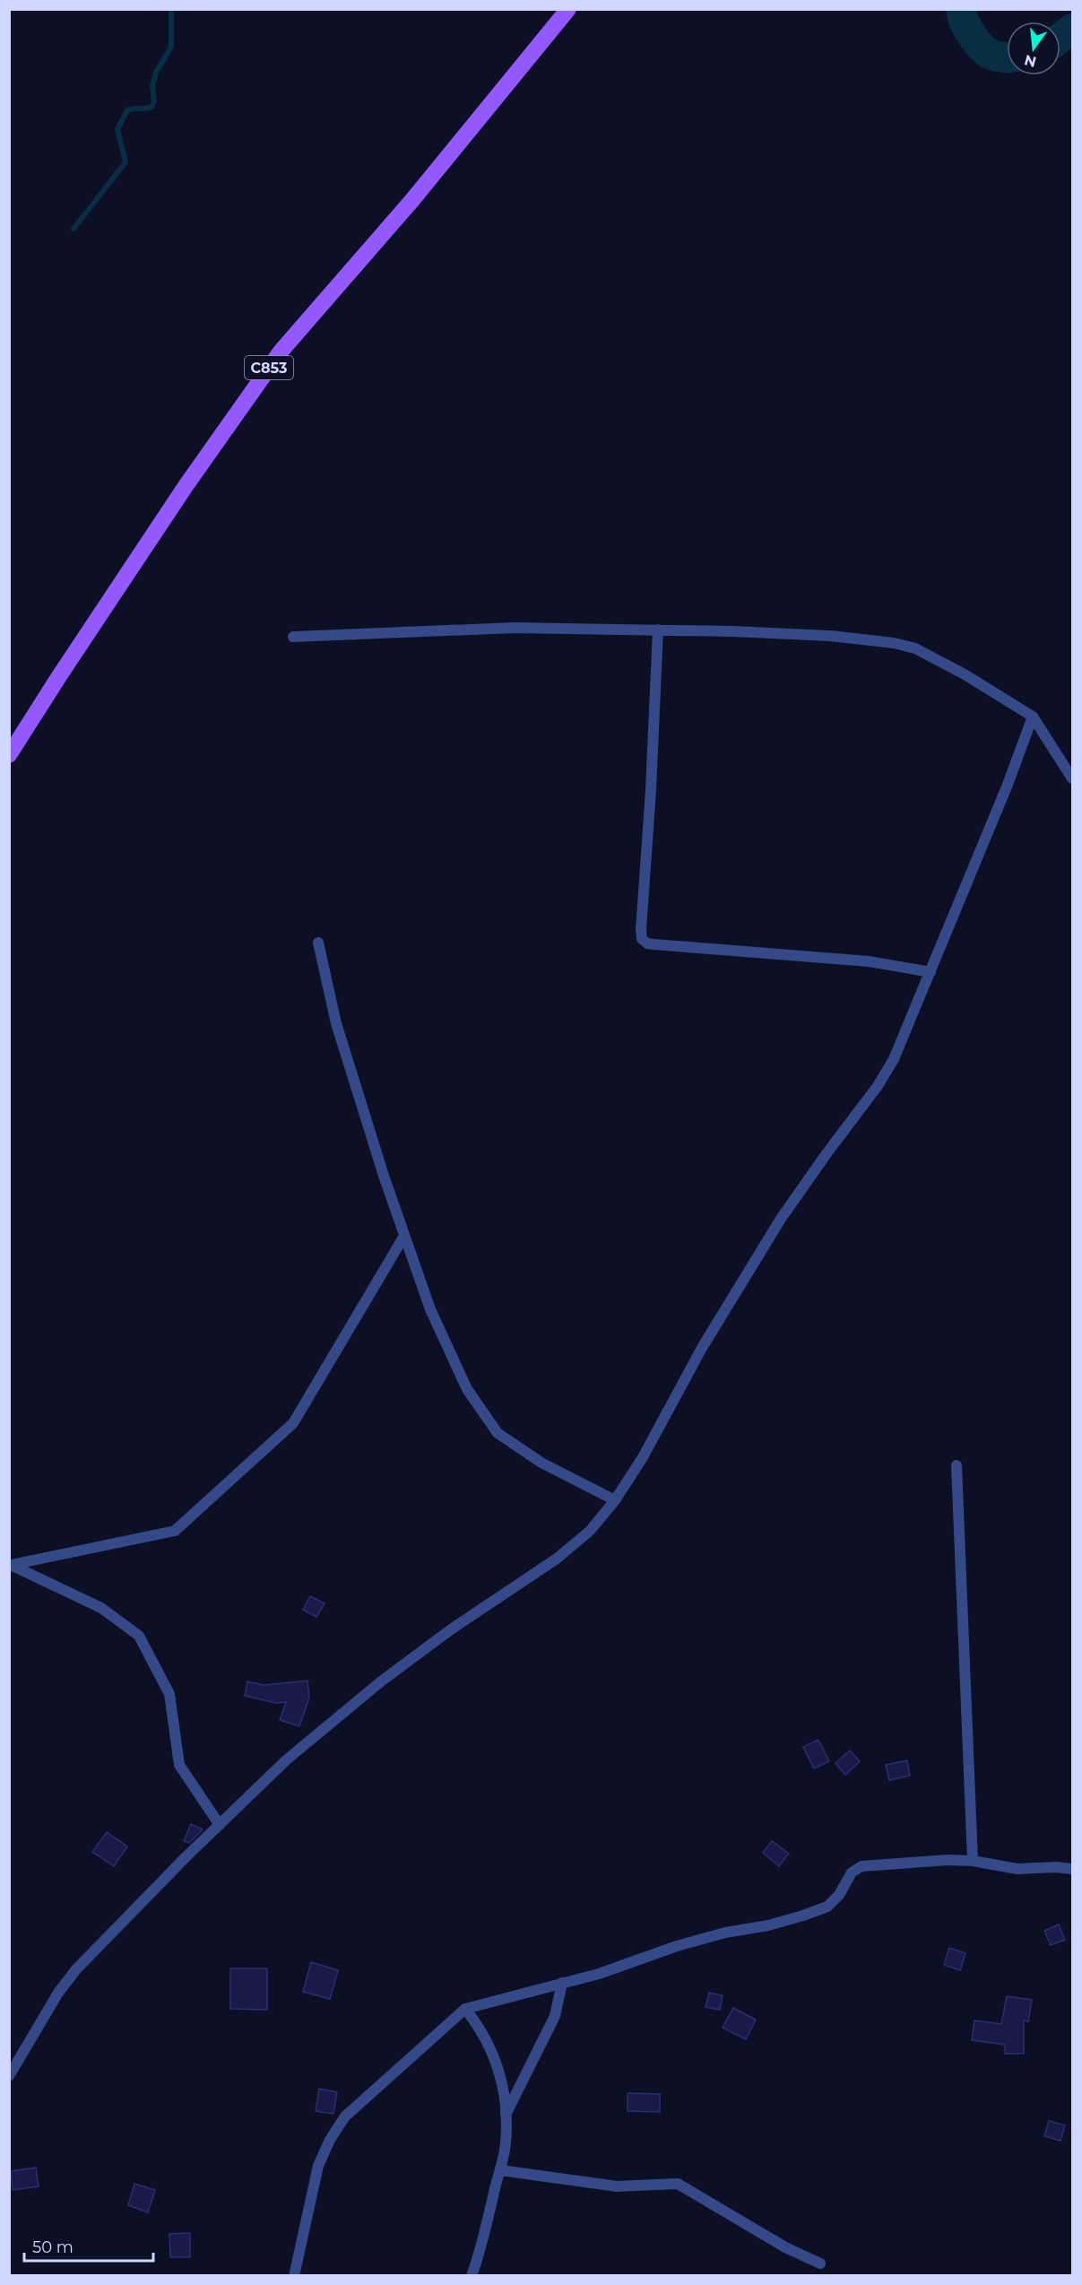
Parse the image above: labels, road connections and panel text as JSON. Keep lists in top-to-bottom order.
{
  "streets": {
    "main road": ["C853"]
  },
  "scale_bar": "50 m",
  "north": "bottom"
}
